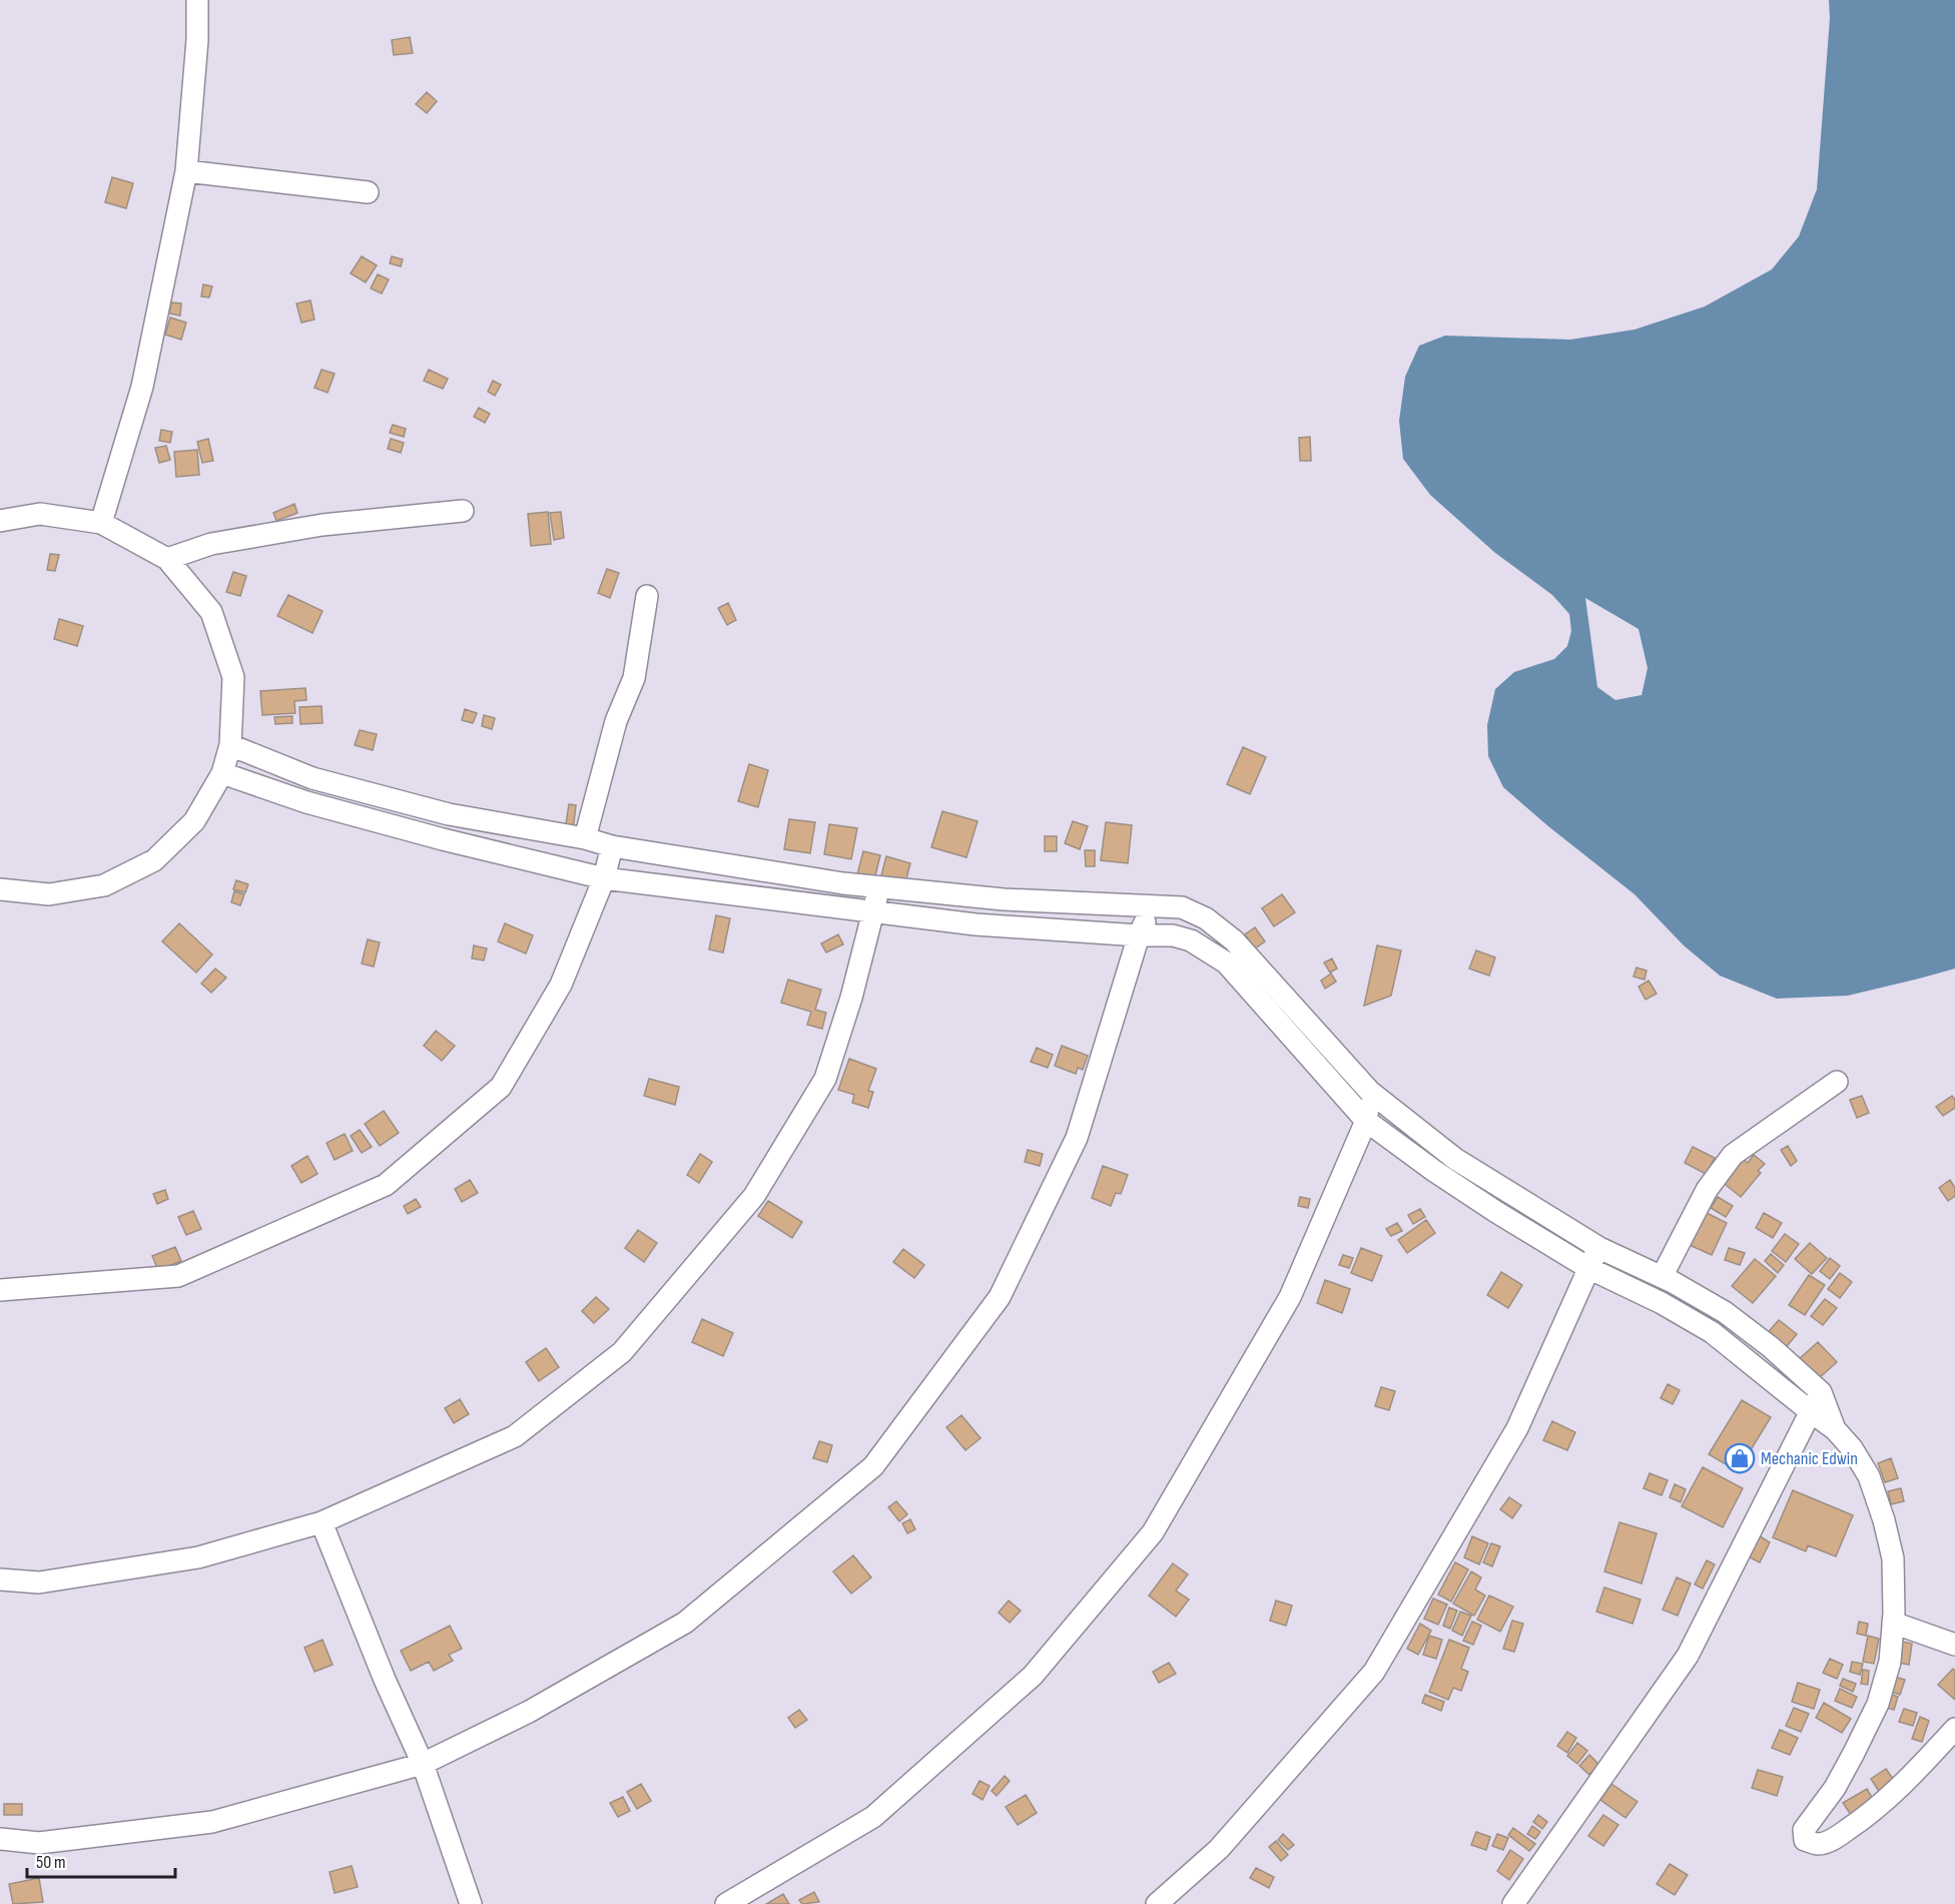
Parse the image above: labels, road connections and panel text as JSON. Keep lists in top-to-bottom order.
{
  "places": {
    "shop": ["Mechanic Edwin"]
  },
  "scale_bar": "50 m"
}
